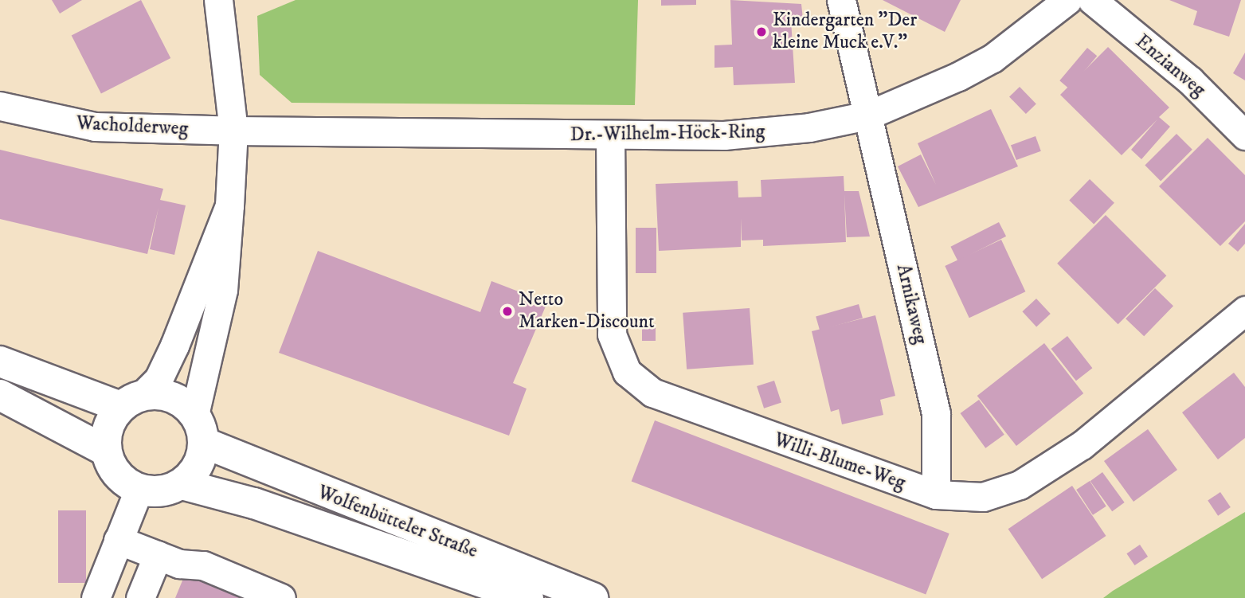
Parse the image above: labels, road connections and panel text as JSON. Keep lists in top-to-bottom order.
{
  "streets": {
    "street": [
      "Enzianweg",
      "Wacholderweg",
      "Dr.-Wilhelm-Höck-Ring",
      "Arnikaweg",
      "Willi-Blume-Weg",
      "Wolfenbütteler Straße"
    ]
  },
  "crossings": [
    ["Wacholderweg", "Dr.-Wilhelm-Höck-Ring"],
    ["Dr.-Wilhelm-Höck-Ring", "Arnikaweg"],
    ["Dr.-Wilhelm-Höck-Ring", "Willi-Blume-Weg"],
    ["Arnikaweg", "Willi-Blume-Weg"]
  ],
  "places": ["Kindergarten \"Der kleine Muck e.V.\"", "Netto Marken-Discount"]
}
